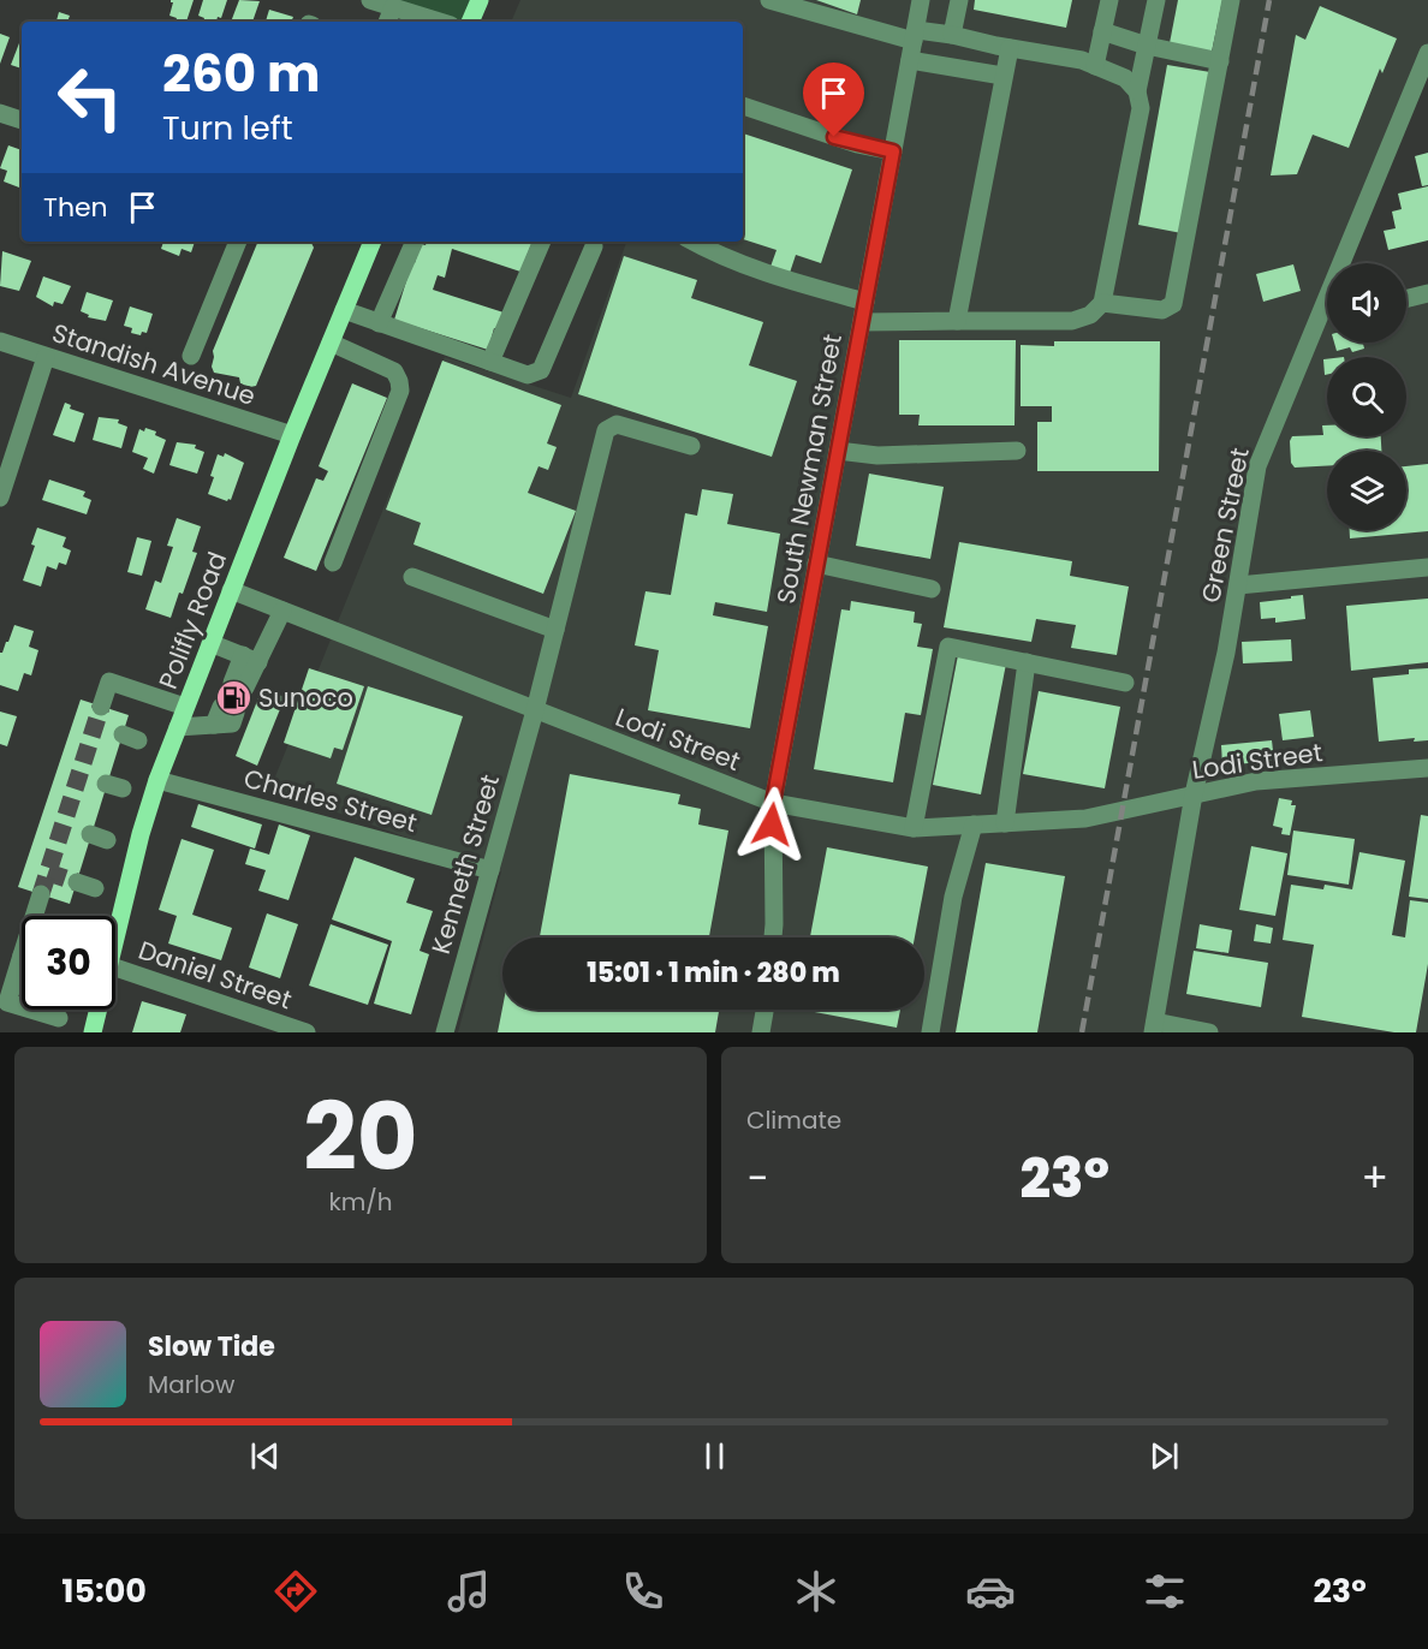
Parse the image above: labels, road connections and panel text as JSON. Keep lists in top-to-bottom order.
{
  "streets": {
    "main road": ["Polifly Road"],
    "street": [
      "Standish Avenue",
      "South Newman Street",
      "Green Street",
      "Lodi Street",
      "Charles Street",
      "Kenneth Street",
      "Daniel Street"
    ]
  },
  "crossings": [
    ["Standish Avenue", "Polifly Road"],
    ["South Newman Street", "Lodi Street"],
    ["Green Street", "Lodi Street"],
    ["Polifly Road", "Lodi Street"],
    ["Polifly Road", "Charles Street"],
    ["Lodi Street", "Kenneth Street"],
    ["Charles Street", "Kenneth Street"]
  ],
  "places": {
    "fuel station": ["Sunoco"]
  },
  "page": {
    "turn": ["260 m", "Turn left"],
    "then": "Then",
    "limit": "30",
    "trip": "15:01 · 1 min · 280 m",
    "tile": [
      ["20", "km/h"],
      "Climate"
    ],
    "heat": ["−", "23°", "+"],
    "song": ["Slow Tide", "Marlow"],
    "tabs": ["15:00", "23°"]
  }
}
